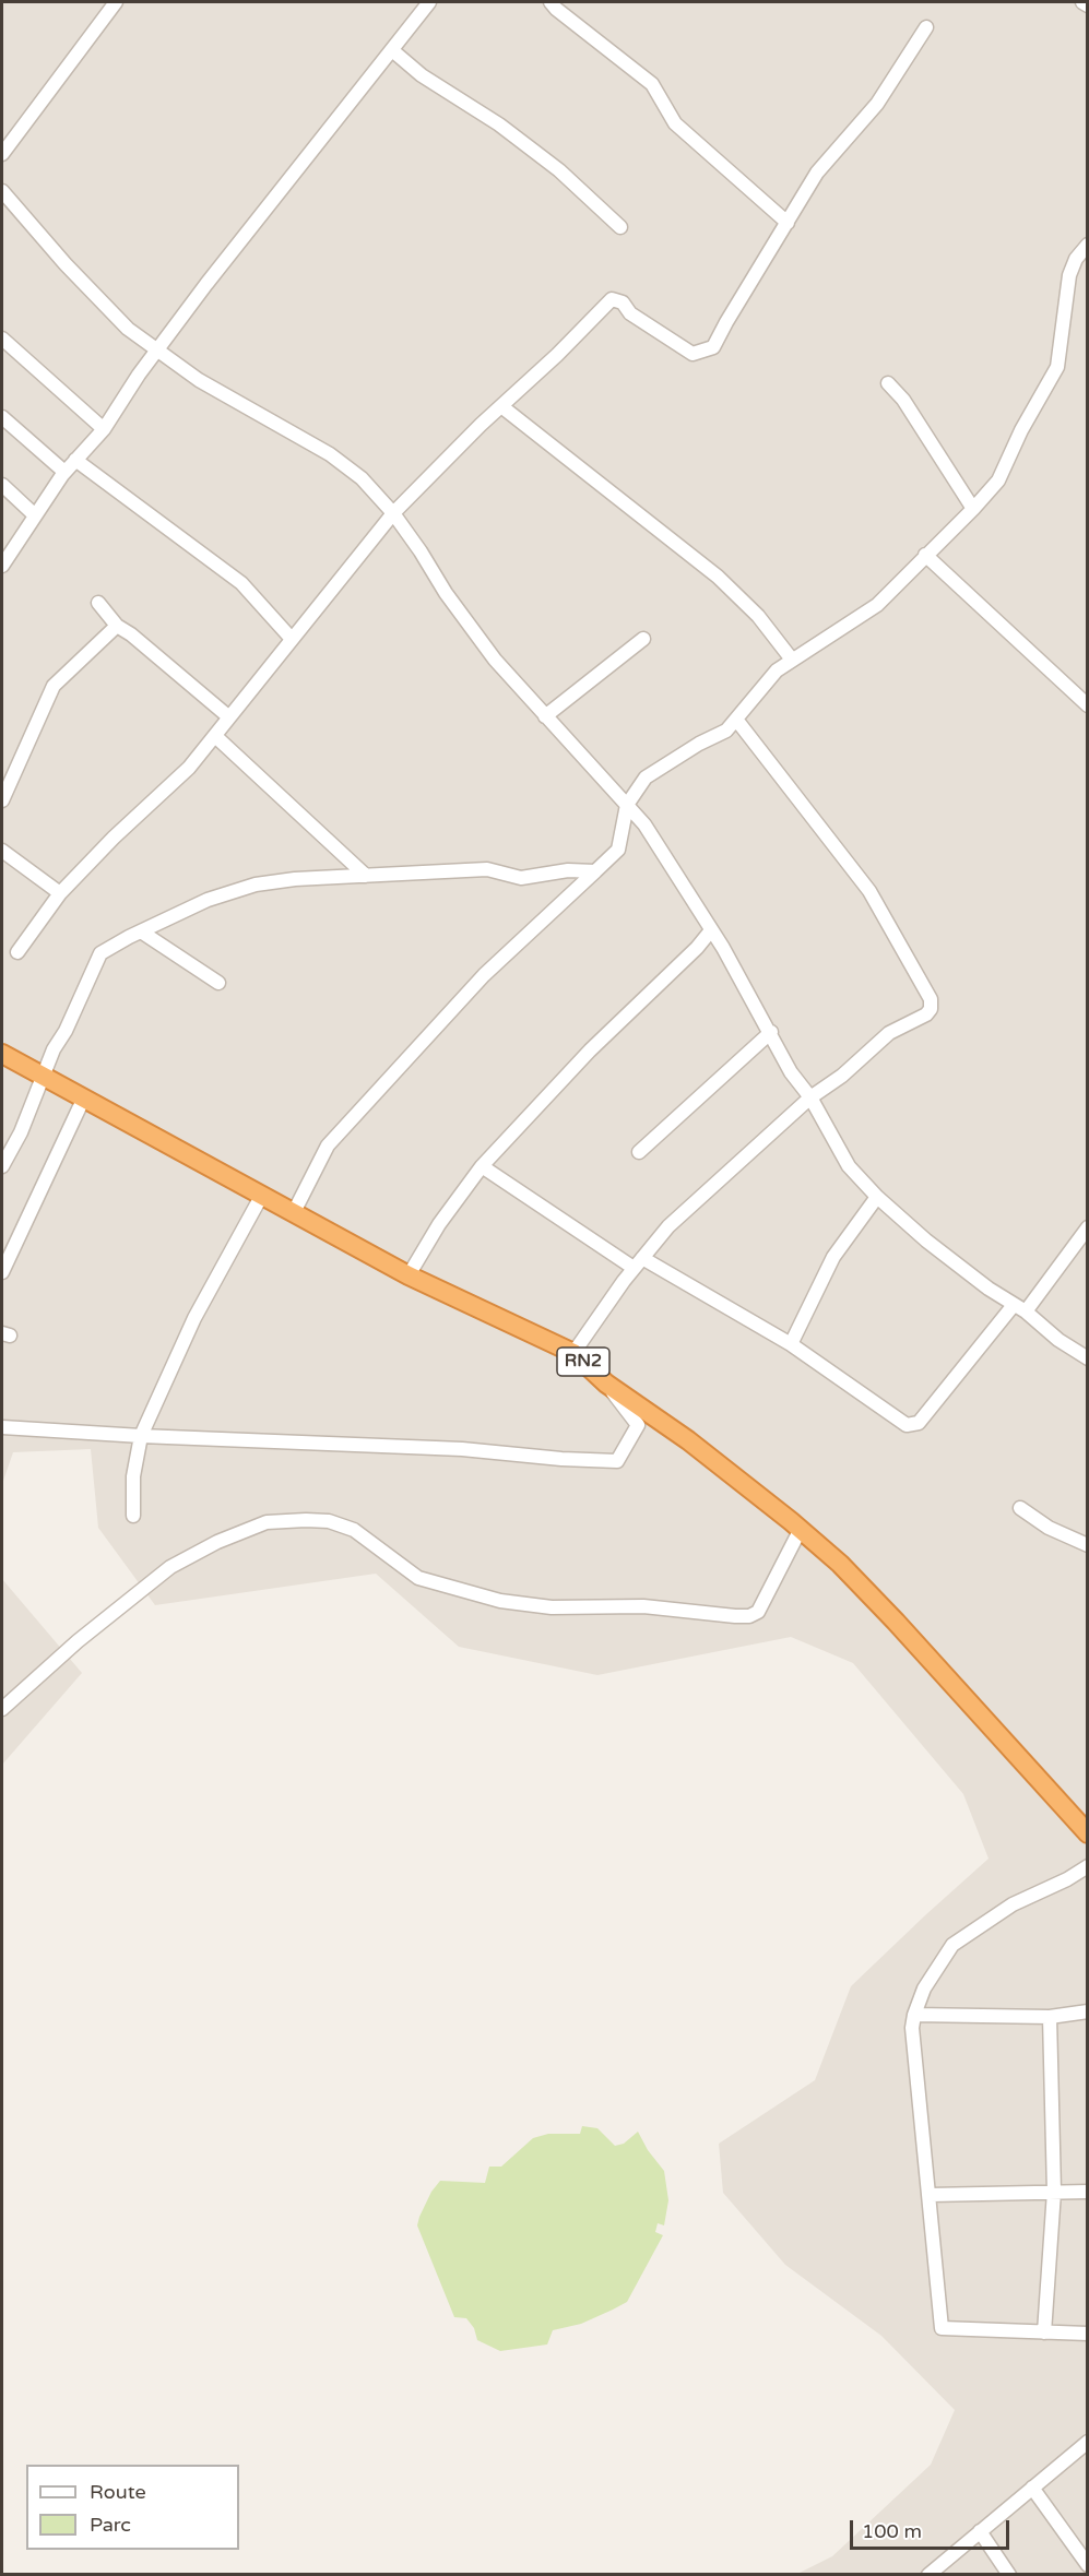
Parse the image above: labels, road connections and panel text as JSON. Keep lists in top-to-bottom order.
{
  "streets": {
    "highway": ["RN2"]
  },
  "legend": ["Route", "Parc"],
  "scale_bar": "100 m"
}
